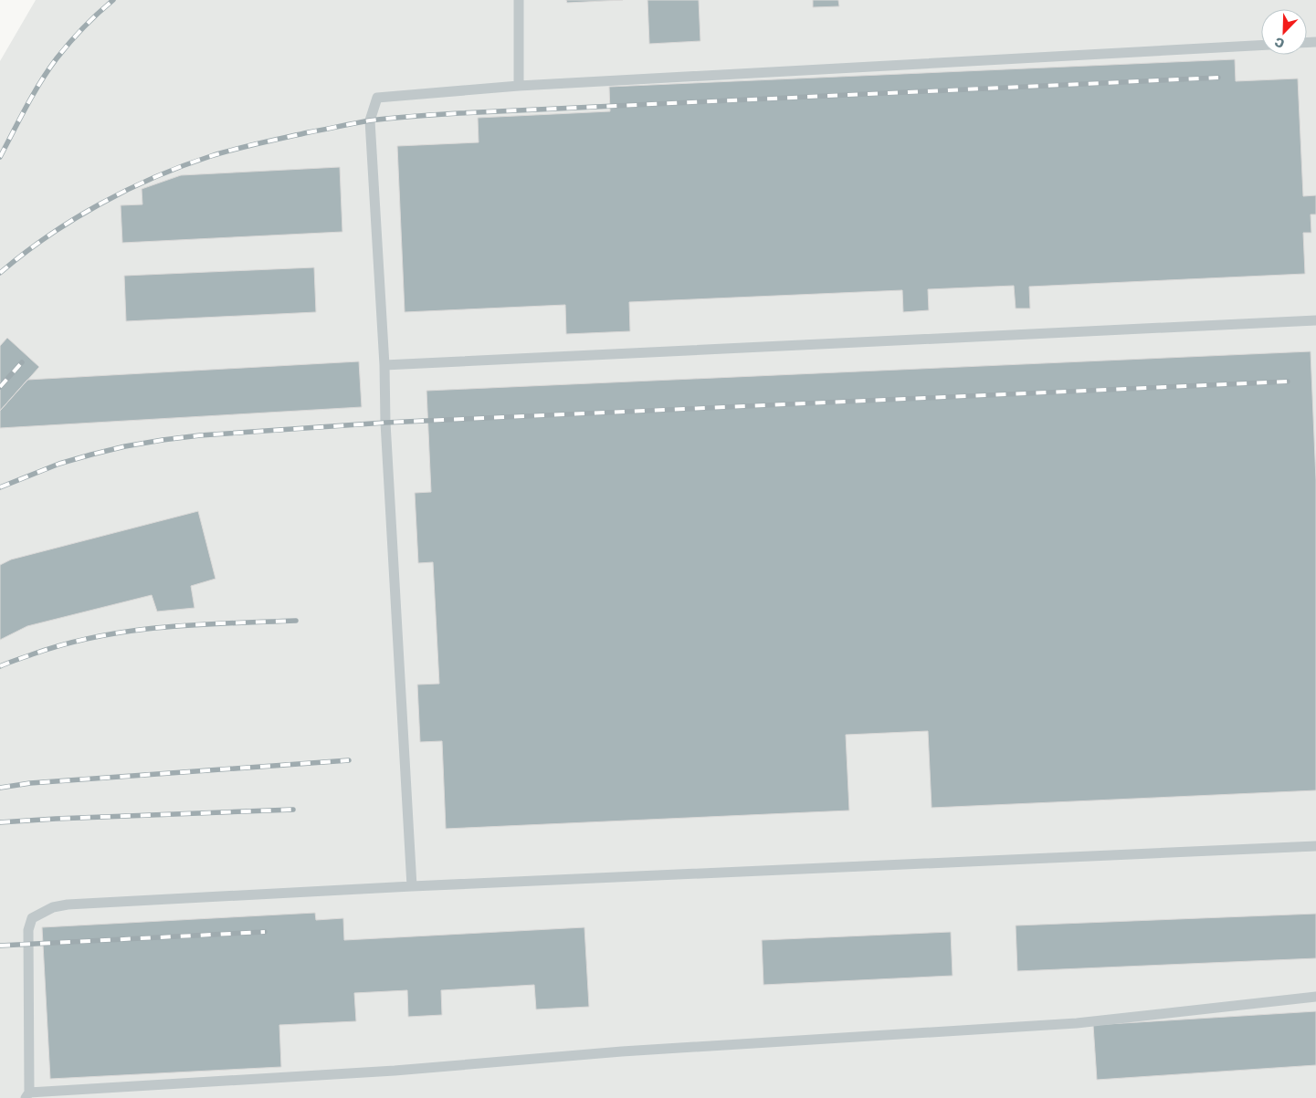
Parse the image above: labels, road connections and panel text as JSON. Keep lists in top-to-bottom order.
{
  "north": "bottom left"
}
